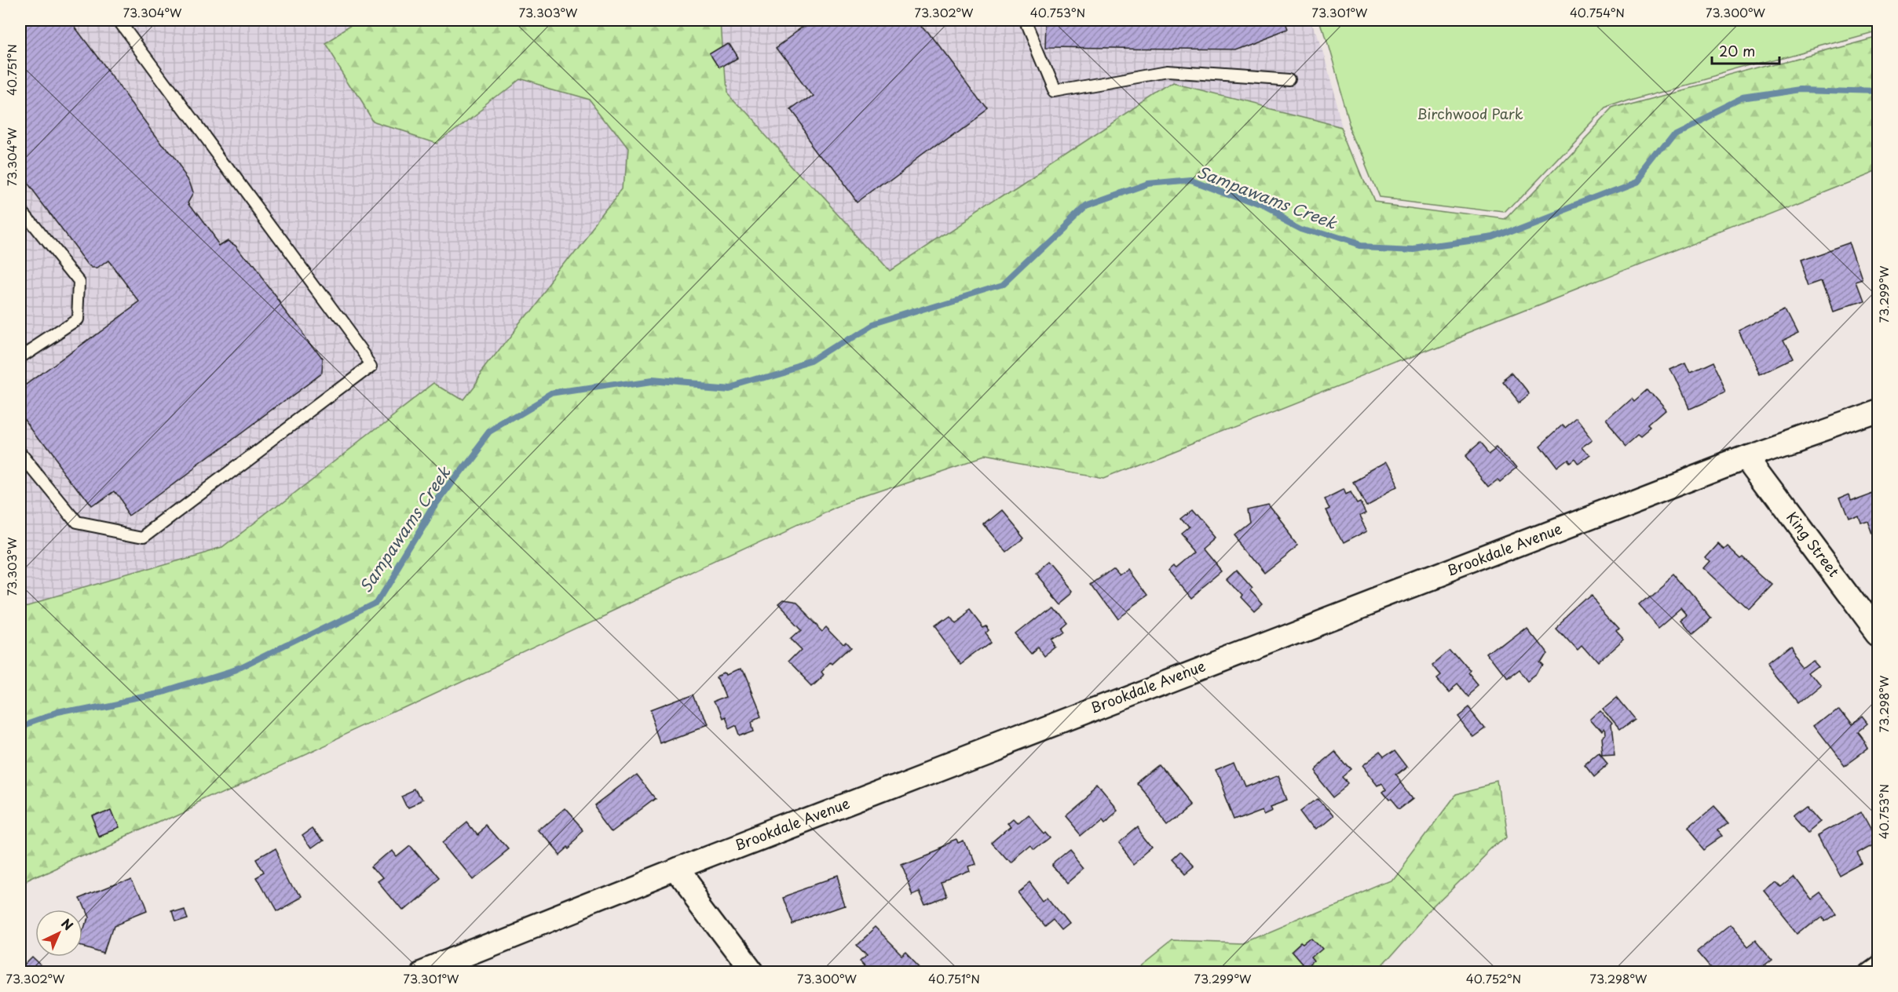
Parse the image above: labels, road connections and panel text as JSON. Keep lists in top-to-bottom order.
{
  "streets": {
    "street": ["King Street", "Brookdale Avenue"]
  },
  "crossings": [
    ["King Street", "Brookdale Avenue"]
  ],
  "water": ["Sampawams Creek"],
  "parks": ["Birchwood Park"],
  "scale_bar": "20 m",
  "north": "top right",
  "coordinates": [
    "73.304°W",
    "73.303°W",
    "73.302°W",
    "40.753°N",
    "73.301°W",
    "40.754°N",
    "73.300°W",
    "40.751°N",
    "73.299°W",
    "73.298°W",
    "40.752°N"
  ]
}
